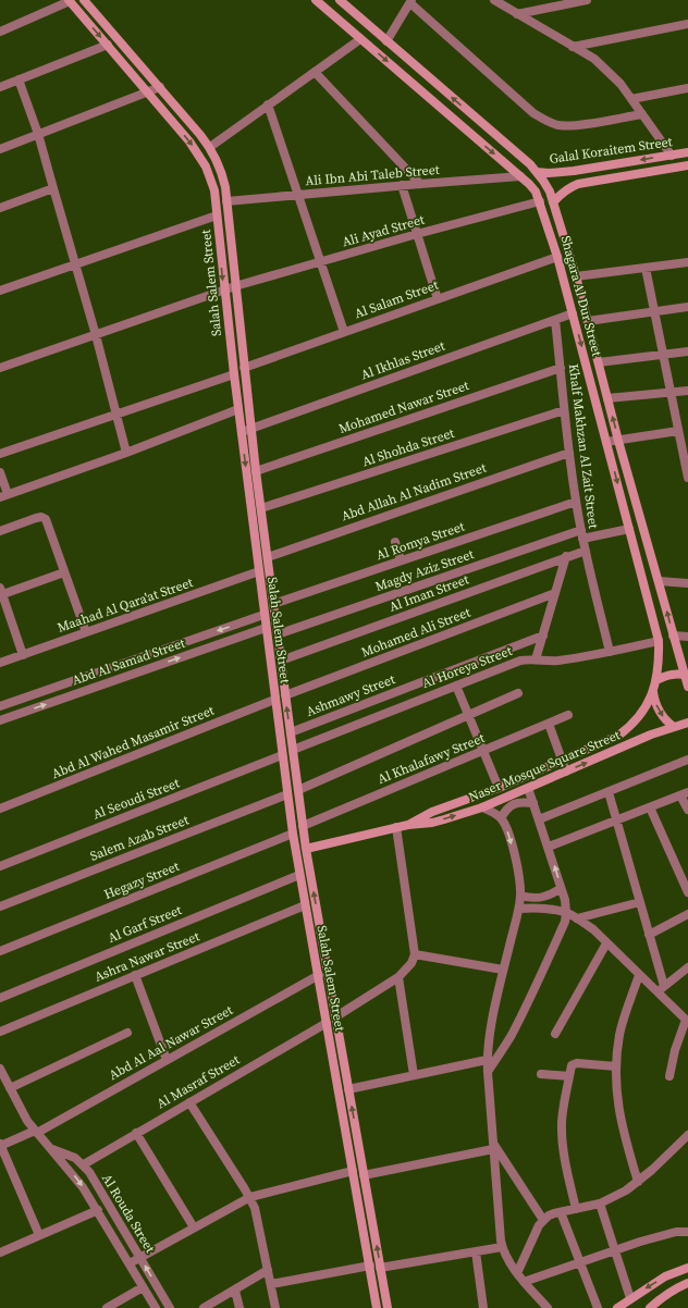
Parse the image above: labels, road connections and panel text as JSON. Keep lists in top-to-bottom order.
{
  "streets": {
    "main road": [
      "Galal Koraitem Street",
      "Salah Salem Street",
      "Shagara Al Dur Street",
      "Naser Mosque Square Street"
    ],
    "street": [
      "Ali Ibn Abi Taleb Street",
      "Ali Ayad Street",
      "Al Salam Street",
      "Al Ikhlas Street",
      "Mohamed Nawar Street",
      "Khalf Makhzan Al Zait Street",
      "Al Shohda Street",
      "Abd Allah Al Nadim Street",
      "Al Romya Street",
      "Magdy Aziz Street",
      "Al Iman Street",
      "Maahad Al Qara'at Street",
      "Mohamed Ali Street",
      "Abd Al Samad Street",
      "Al Horeya Street",
      "Ashmawy Street",
      "Abd Al Wahed Masamir Street",
      "Al Khalafawy Street",
      "Al Seoudi Street",
      "Salem Azab Street",
      "Hegazy Street",
      "Al Garf Street",
      "Ashra Nawar Street",
      "Abd Al Aal Nawar Street",
      "Al Masraf Street",
      "Al Rouda Street"
    ]
  },
  "crossings": [
    ["Galal Koraitem Street", "Shagara Al Dur Street"],
    ["Ali Ibn Abi Taleb Street", "Salah Salem Street"],
    ["Ali Ibn Abi Taleb Street", "Shagara Al Dur Street"],
    ["Ali Ayad Street", "Salah Salem Street"],
    ["Ali Ayad Street", "Shagara Al Dur Street"],
    ["Salah Salem Street", "Al Salam Street"],
    ["Salah Salem Street", "Al Ikhlas Street"],
    ["Salah Salem Street", "Mohamed Nawar Street"],
    ["Salah Salem Street", "Al Shohda Street"],
    ["Salah Salem Street", "Abd Allah Al Nadim Street"],
    ["Salah Salem Street", "Al Romya Street"],
    ["Salah Salem Street", "Magdy Aziz Street"],
    ["Salah Salem Street", "Al Iman Street"],
    ["Salah Salem Street", "Maahad Al Qara'at Street"],
    ["Salah Salem Street", "Mohamed Ali Street"],
    ["Salah Salem Street", "Abd Al Samad Street"],
    ["Salah Salem Street", "Al Horeya Street"],
    ["Salah Salem Street", "Ashmawy Street"],
    ["Salah Salem Street", "Abd Al Wahed Masamir Street"],
    ["Salah Salem Street", "Al Khalafawy Street"],
    ["Salah Salem Street", "Naser Mosque Square Street"],
    ["Salah Salem Street", "Al Seoudi Street"],
    ["Salah Salem Street", "Salem Azab Street"],
    ["Salah Salem Street", "Hegazy Street"],
    ["Salah Salem Street", "Al Garf Street"],
    ["Salah Salem Street", "Ashra Nawar Street"],
    ["Salah Salem Street", "Abd Al Aal Nawar Street"],
    ["Salah Salem Street", "Al Masraf Street"],
    ["Shagara Al Dur Street", "Al Salam Street"],
    ["Shagara Al Dur Street", "Al Ikhlas Street"],
    ["Shagara Al Dur Street", "Magdy Aziz Street"],
    ["Shagara Al Dur Street", "Al Horeya Street"],
    ["Shagara Al Dur Street", "Naser Mosque Square Street"],
    ["Al Ikhlas Street", "Khalf Makhzan Al Zait Street"],
    ["Mohamed Nawar Street", "Khalf Makhzan Al Zait Street"],
    ["Khalf Makhzan Al Zait Street", "Al Shohda Street"],
    ["Khalf Makhzan Al Zait Street", "Abd Allah Al Nadim Street"],
    ["Khalf Makhzan Al Zait Street", "Al Romya Street"],
    ["Khalf Makhzan Al Zait Street", "Magdy Aziz Street"],
    ["Khalf Makhzan Al Zait Street", "Al Iman Street"],
    ["Khalf Makhzan Al Zait Street", "Al Horeya Street"],
    ["Abd Al Aal Nawar Street", "Al Rouda Street"],
    ["Al Masraf Street", "Al Rouda Street"]
  ]
}
